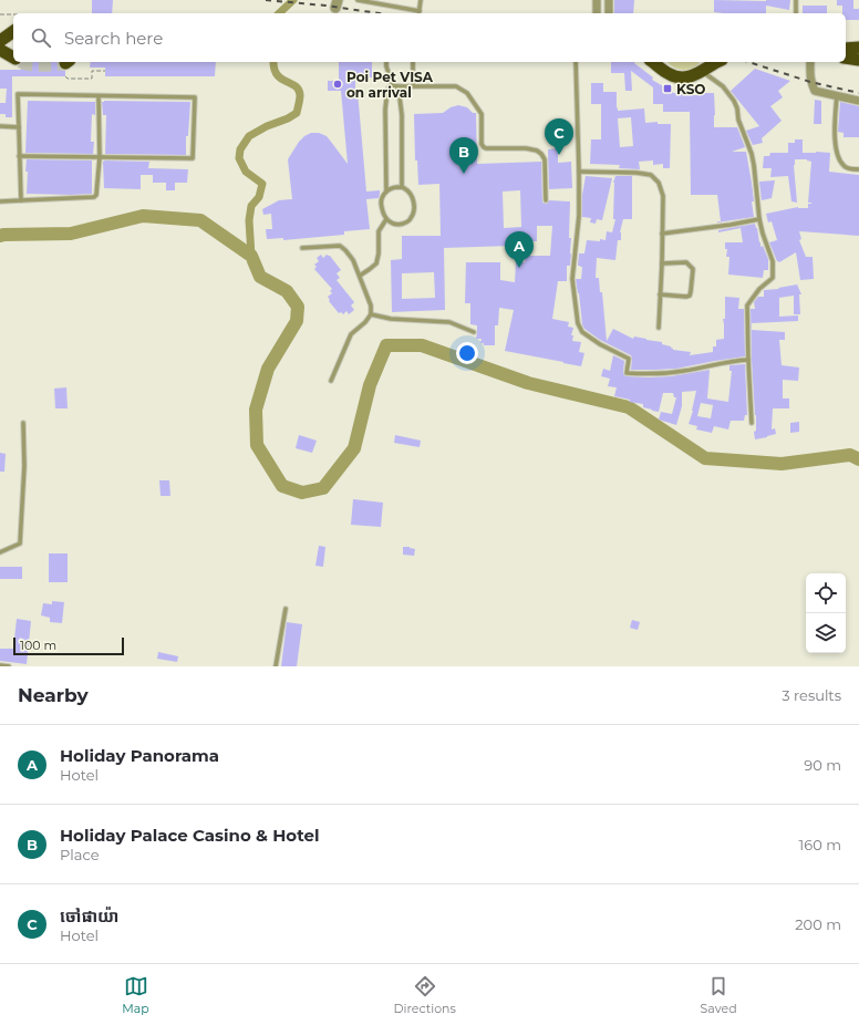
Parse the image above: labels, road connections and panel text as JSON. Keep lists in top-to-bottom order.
{
  "places": {
    "other": ["Poi Pet VISA on arrival"],
    "transit": ["KSO"]
  },
  "scale_bar": "100 m",
  "page": {
    "search": "Search here",
    "pins": ["C", "B", "A"],
    "scale": "100 m",
    "heading": ["Nearby", "3 results"],
    "list": [
      {
        "mark": "A",
        "name": "Holiday Panorama",
        "note": "Hotel",
        "value": "90 m"
      },
      {
        "mark": "B",
        "name": "Holiday Palace Casino & Hotel",
        "note": "Place",
        "value": "160 m"
      },
      {
        "mark": "C",
        "name": "ចៅផាយ៉ា",
        "note": "Hotel",
        "value": "200 m"
      }
    ],
    "nav": ["Map", "Directions", "Saved"]
  }
}
